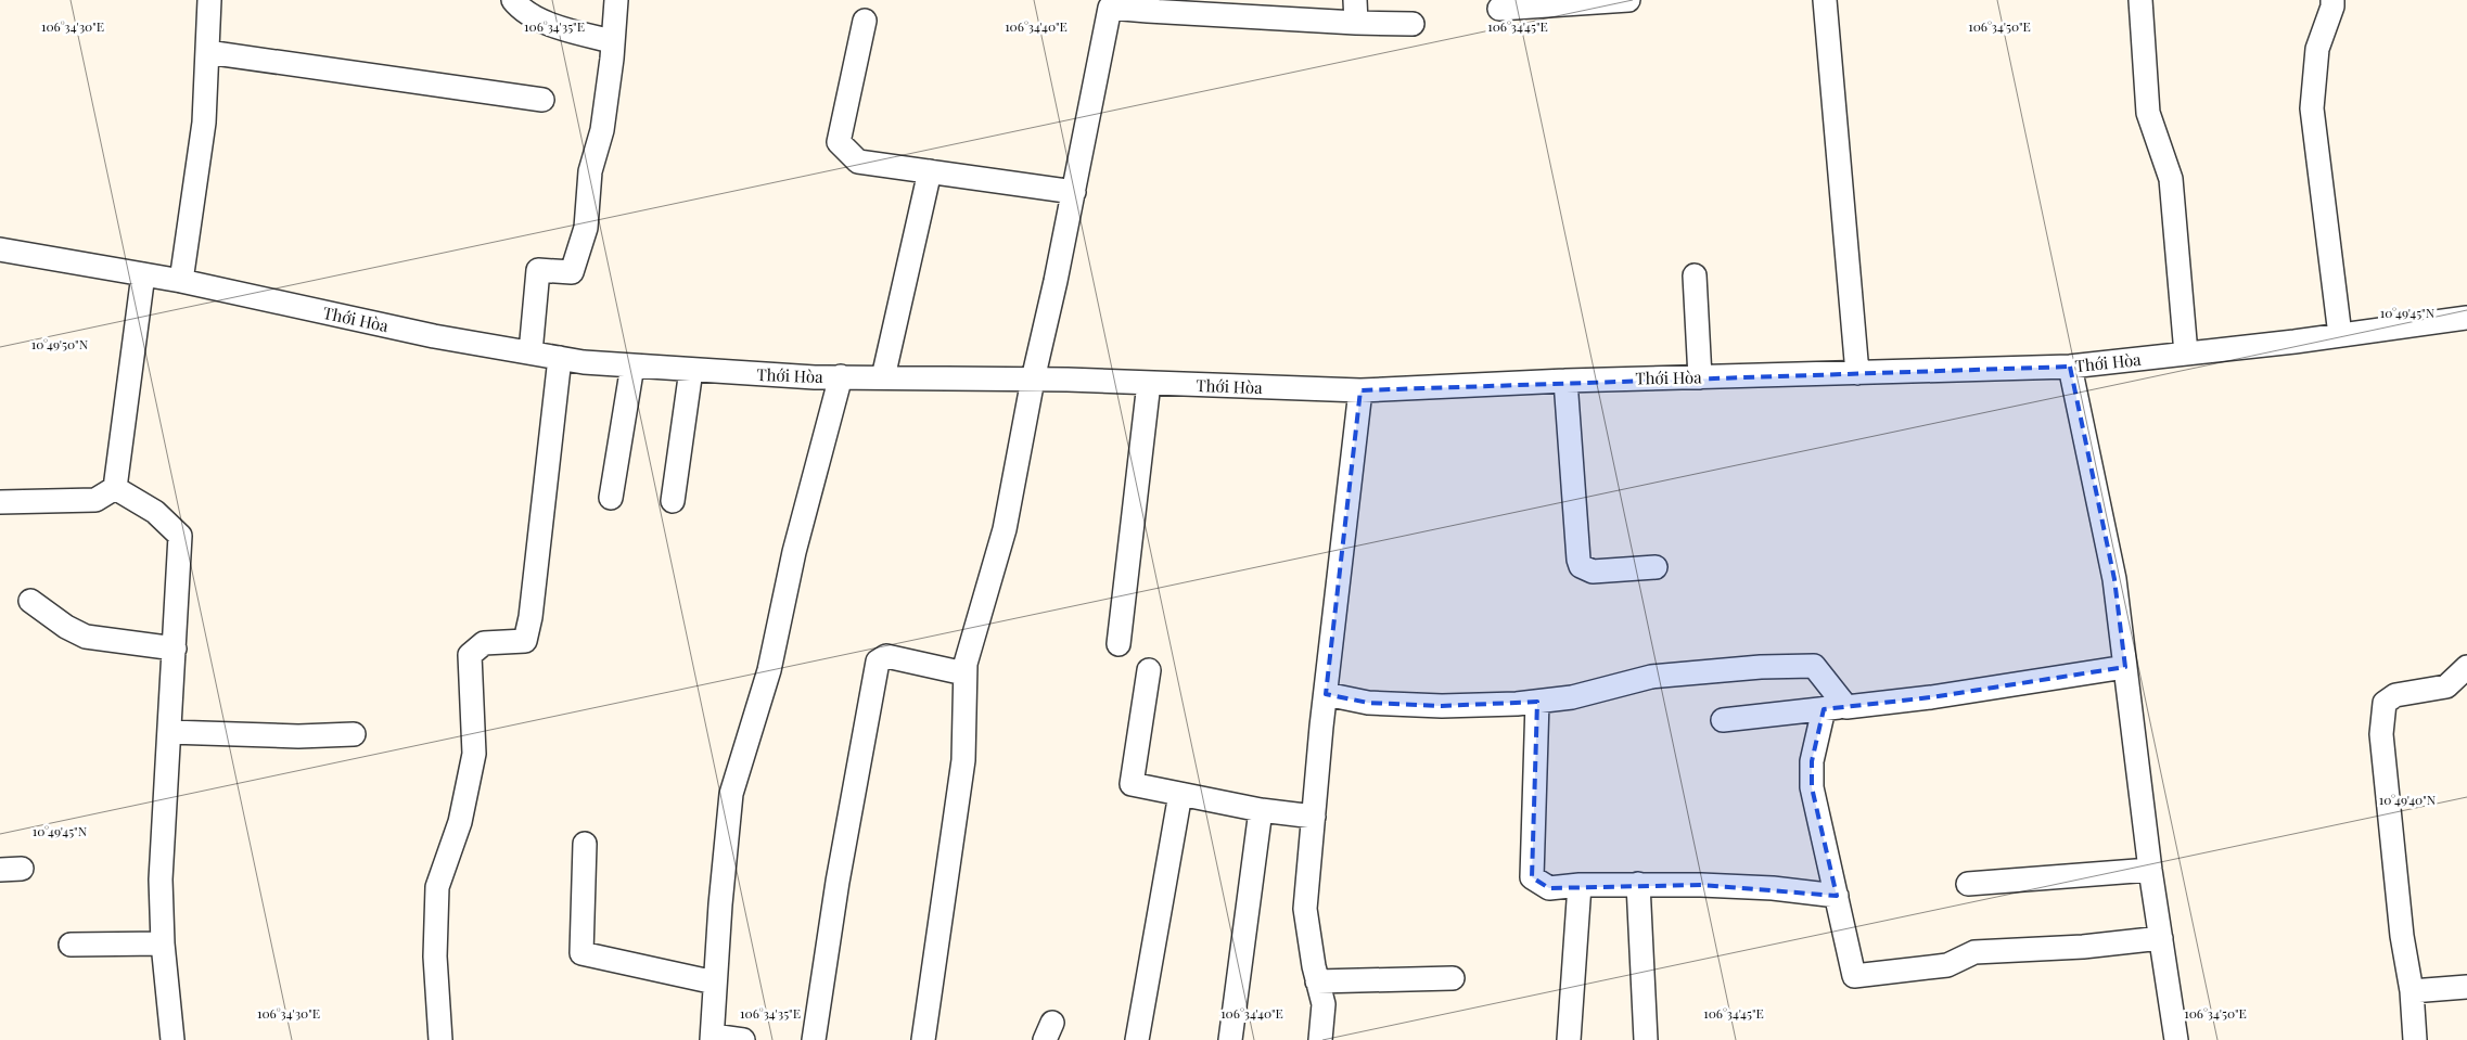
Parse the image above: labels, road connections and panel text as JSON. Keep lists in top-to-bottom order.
{
  "streets": {
    "street": ["Thới Hòa"]
  },
  "coordinates": [
    "106°34'30\"E",
    "106°34'35\"E",
    "106°34'40\"E",
    "106°34'45\"E",
    "106°34'50\"E",
    "10°49'45\"N",
    "10°49'50\"N",
    "10°49'40\"N"
  ]
}
